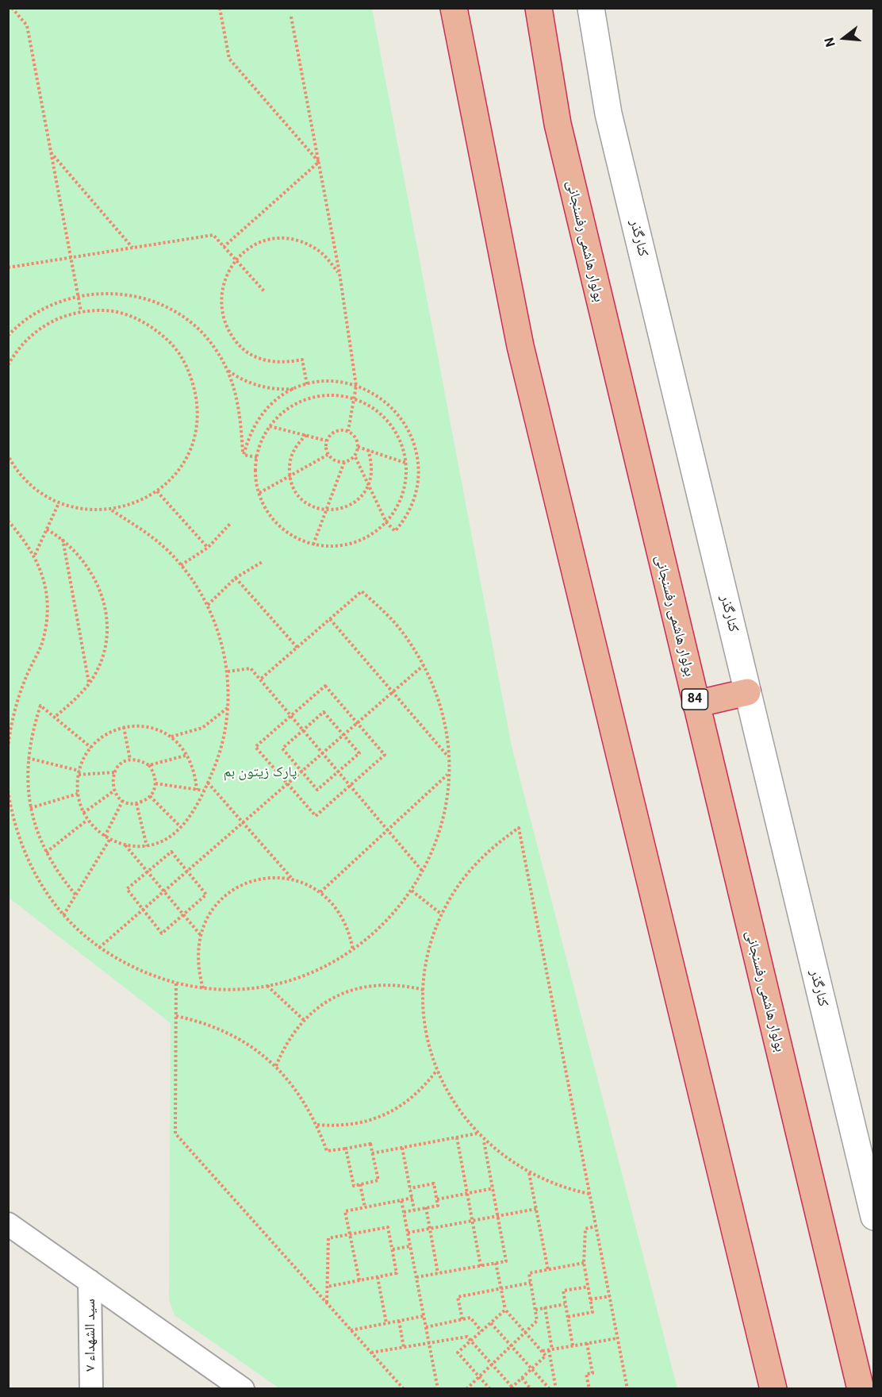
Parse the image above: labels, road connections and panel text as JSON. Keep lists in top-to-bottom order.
{
  "streets": {
    "highway": ["بولوار هاشمی رفسنجانی", "84"],
    "street": ["کنارگذر", "سید الشهداء ۷"]
  },
  "parks": ["پارک زیتون بم"],
  "north": "left"
}
